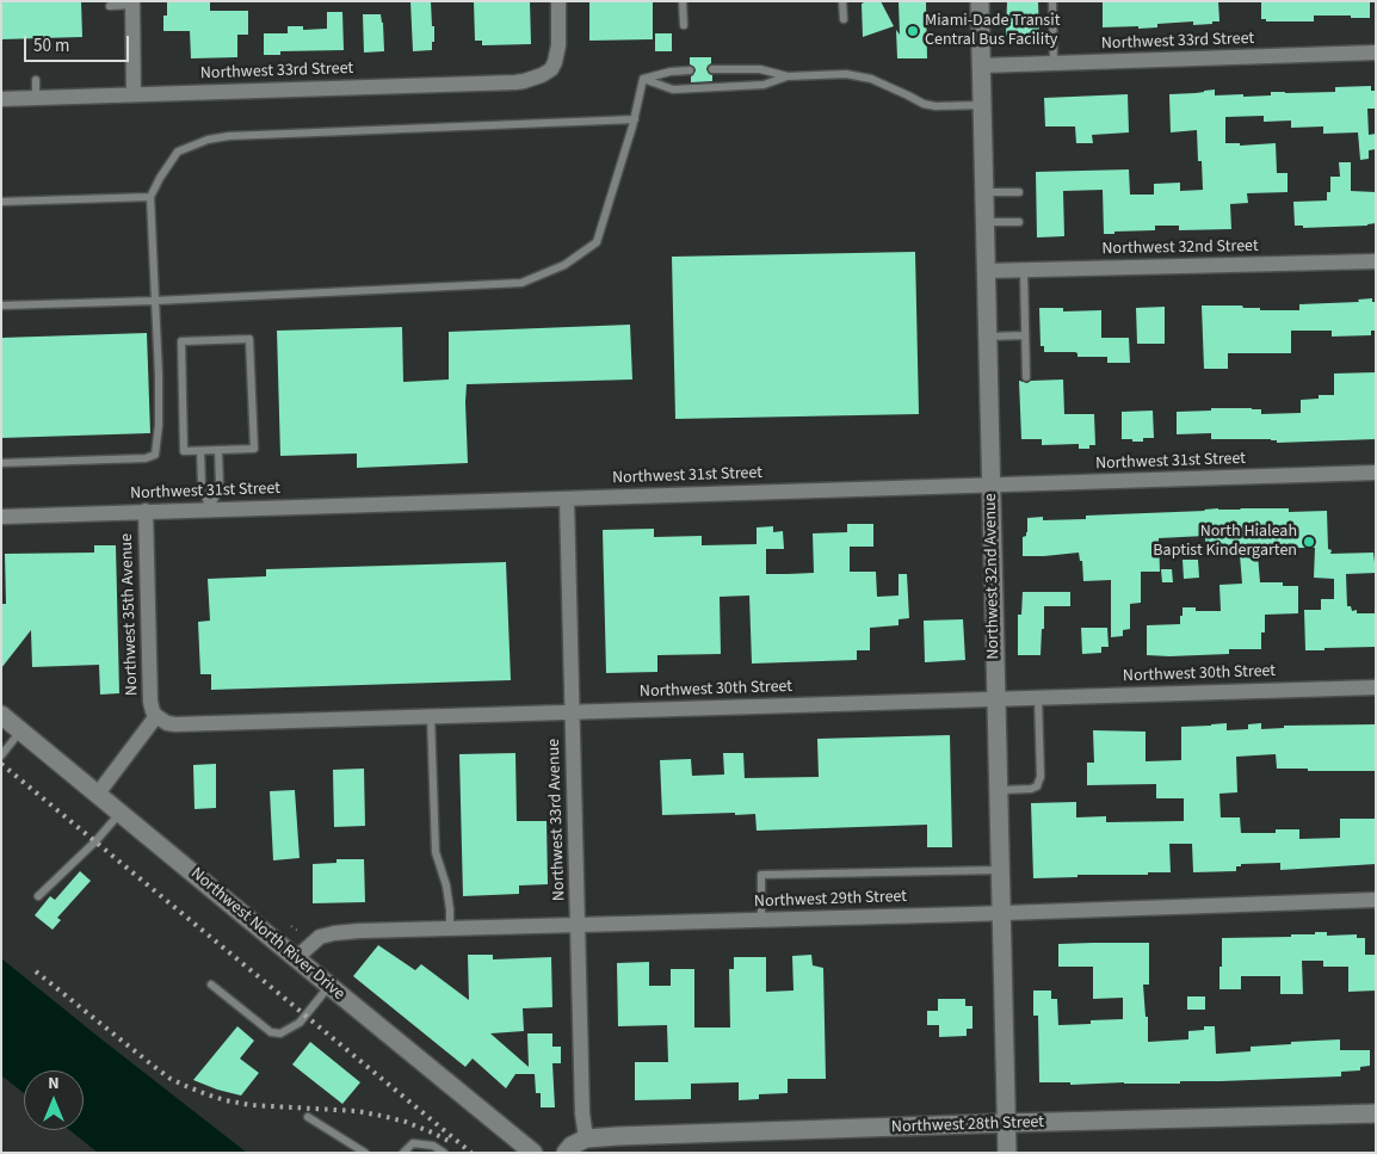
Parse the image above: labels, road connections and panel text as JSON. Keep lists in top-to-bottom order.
{
  "streets": {
    "main road": ["Northwest 32nd Avenue", "Northwest North River Drive", "Northwest 28th Street"],
    "street": [
      "Northwest 33rd Street",
      "Northwest 32nd Street",
      "Northwest 31st Street",
      "Northwest 35th Avenue",
      "Northwest 30th Street",
      "Northwest 33rd Avenue",
      "Northwest 29th Street"
    ]
  },
  "crossings": [
    ["Northwest 33rd Street", "Northwest 32nd Avenue"],
    ["Northwest 32nd Street", "Northwest 32nd Avenue"],
    ["Northwest 31st Street", "Northwest 32nd Avenue"],
    ["Northwest 31st Street", "Northwest 35th Avenue"],
    ["Northwest 31st Street", "Northwest 33rd Avenue"],
    ["Northwest 32nd Avenue", "Northwest 30th Street"],
    ["Northwest 32nd Avenue", "Northwest 29th Street"],
    ["Northwest 32nd Avenue", "Northwest 28th Street"],
    ["Northwest 35th Avenue", "Northwest 30th Street"],
    ["Northwest 30th Street", "Northwest 33rd Avenue"],
    ["Northwest 33rd Avenue", "Northwest 29th Street"],
    ["Northwest 33rd Avenue", "Northwest 28th Street"],
    ["Northwest 29th Street", "Northwest North River Drive"]
  ],
  "places": ["Miami-Dade Transit Central Bus Facility", "North Hialeah Baptist Kindergarten"],
  "scale_bar": "50 m",
  "north": "top"
}
